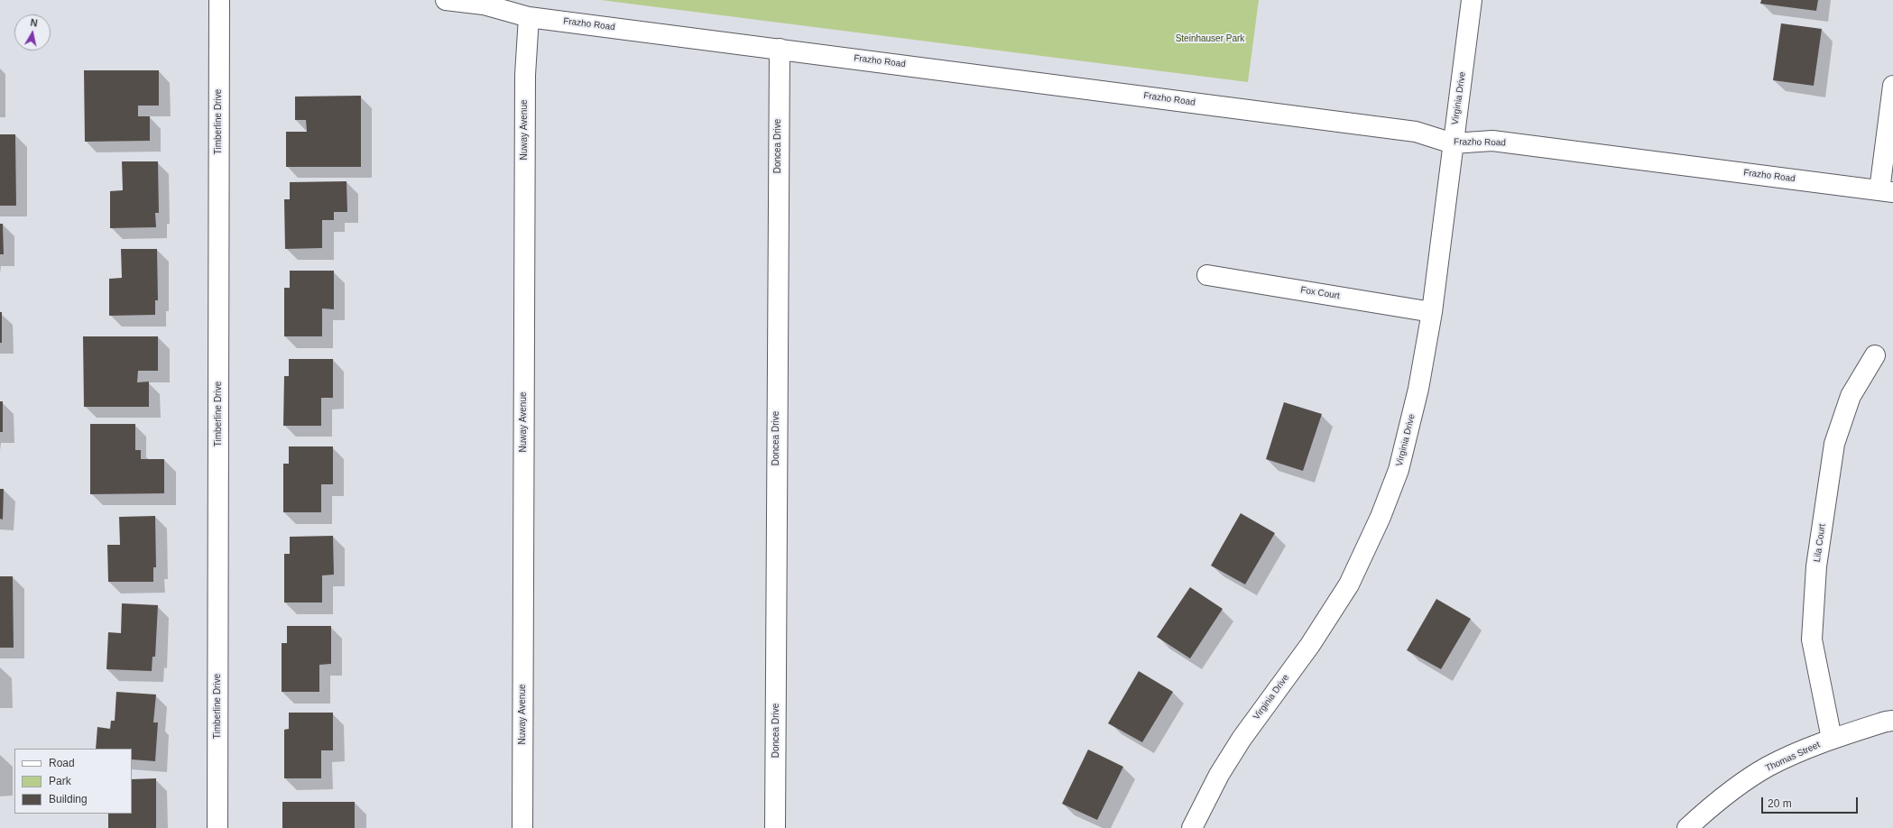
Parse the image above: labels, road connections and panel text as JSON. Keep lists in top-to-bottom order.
{
  "streets": {
    "street": [
      "Frazho Road",
      "Virginia Drive",
      "Timberline Drive",
      "Nuway Avenue",
      "Doncea Drive",
      "Fox Court",
      "Lila Court",
      "Thomas Street"
    ]
  },
  "crossings": [
    ["Frazho Road", "Virginia Drive"],
    ["Frazho Road", "Nuway Avenue"],
    ["Frazho Road", "Doncea Drive"],
    ["Virginia Drive", "Fox Court"],
    ["Lila Court", "Thomas Street"]
  ],
  "parks": ["Steinhauser Park"],
  "legend": ["Road", "Park", "Building"],
  "scale_bar": "20 m",
  "north": "top"
}
